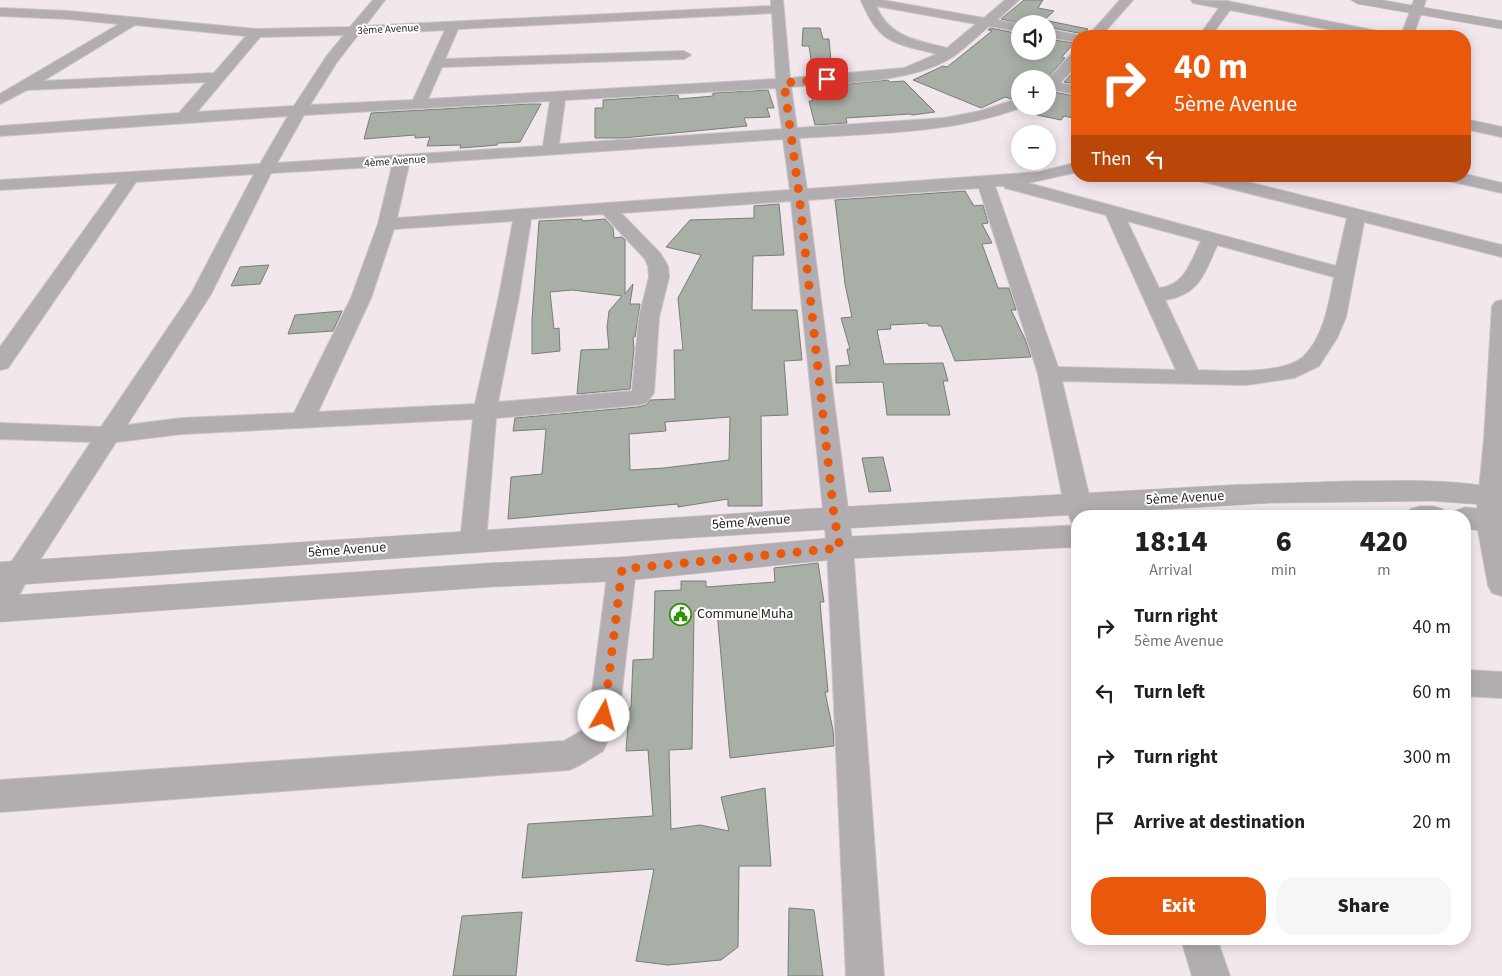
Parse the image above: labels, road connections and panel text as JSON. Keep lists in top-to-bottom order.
{
  "streets": {
    "street": ["3ème Avenue", "4ème Avenue", "5ème Avenue"]
  },
  "places": {
    "public building": ["Commune Muha"]
  },
  "page": {
    "map_buttons": ["+", "−"],
    "turn": ["40 m", "5ème Avenue"],
    "then": "Then",
    "eta": [
      "18:14",
      "Arrival",
      "6",
      "min",
      "420",
      "m"
    ],
    "list": [
      {
        "name": "Turn right",
        "note": "5ème Avenue",
        "value": "40 m"
      },
      {
        "name": "Turn left",
        "value": "60 m"
      },
      {
        "name": "Turn right",
        "value": "300 m"
      },
      {
        "name": "Arrive at destination",
        "value": "20 m"
      }
    ],
    "buttons": ["Exit", "Share"]
  }
}
